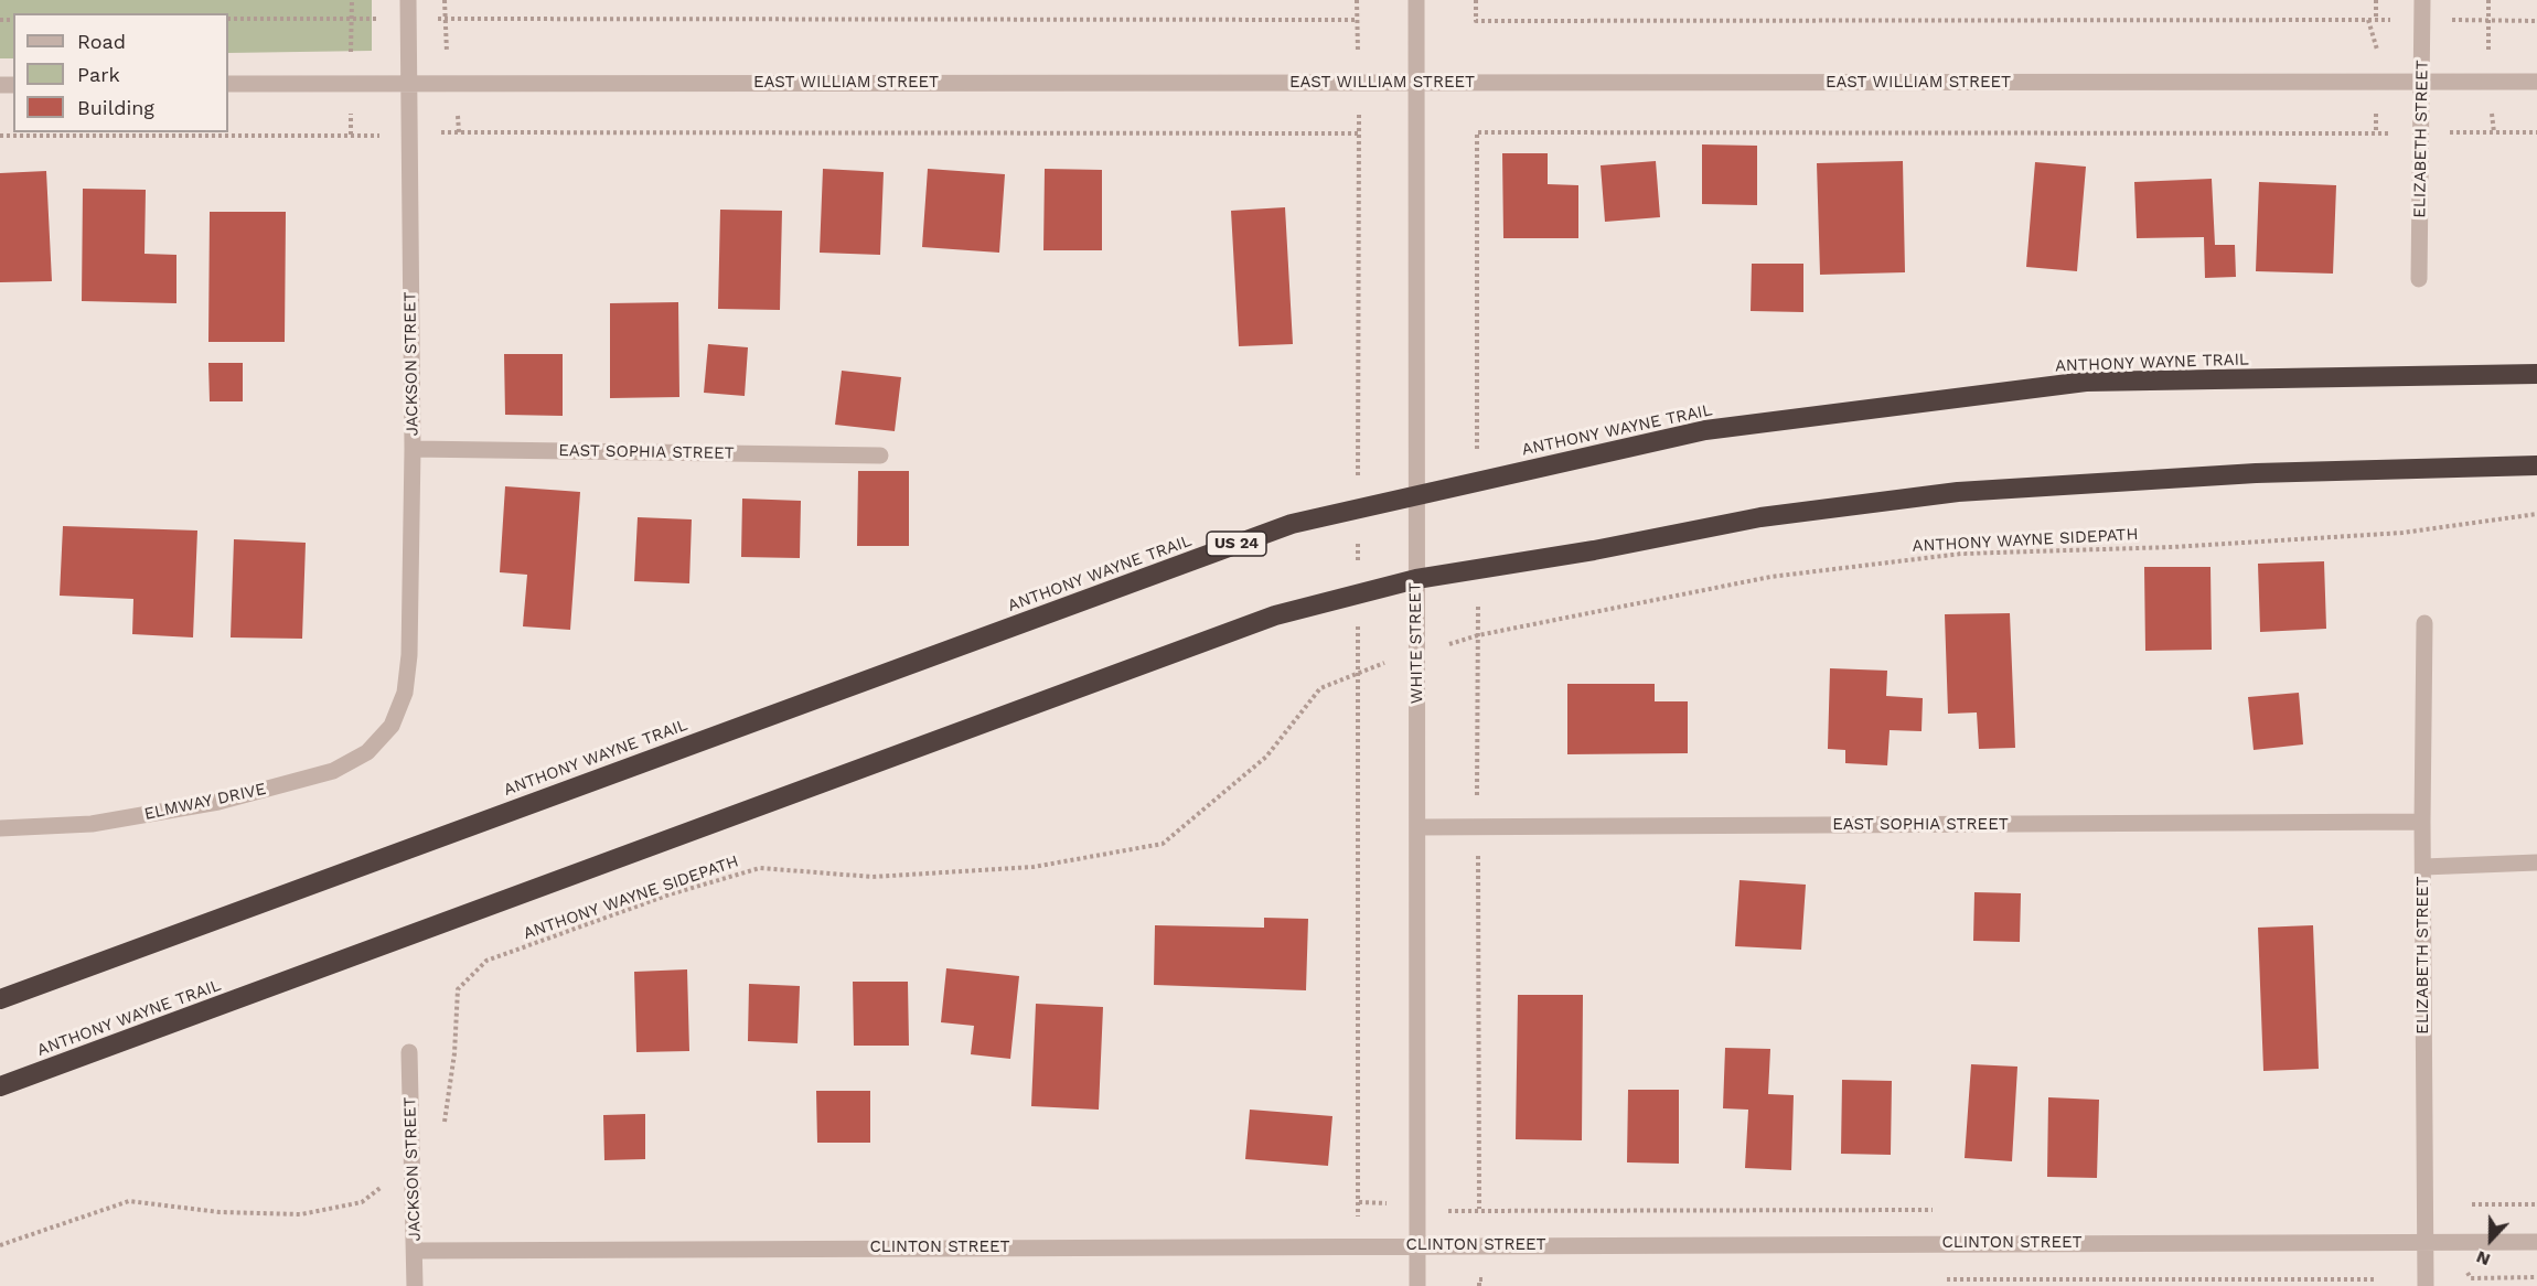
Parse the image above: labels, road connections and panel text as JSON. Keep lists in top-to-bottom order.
{
  "streets": {
    "highway": ["ANTHONY WAYNE TRAIL", "US 24"],
    "street": [
      "EAST WILLIAM STREET",
      "ELIZABETH STREET",
      "JACKSON STREET",
      "EAST SOPHIA STREET",
      "WHITE STREET",
      "ELMWAY DRIVE",
      "CLINTON STREET"
    ],
    "path": ["ANTHONY WAYNE SIDEPATH"]
  },
  "crossings": [
    ["EAST WILLIAM STREET", "ELIZABETH STREET"],
    ["EAST WILLIAM STREET", "JACKSON STREET"],
    ["EAST WILLIAM STREET", "WHITE STREET"],
    ["ELIZABETH STREET", "EAST SOPHIA STREET"],
    ["ELIZABETH STREET", "CLINTON STREET"],
    ["ANTHONY WAYNE TRAIL", "WHITE STREET"],
    ["JACKSON STREET", "EAST SOPHIA STREET"],
    ["JACKSON STREET", "ANTHONY WAYNE SIDEPATH"],
    ["JACKSON STREET", "ELMWAY DRIVE"],
    ["JACKSON STREET", "CLINTON STREET"],
    ["EAST SOPHIA STREET", "WHITE STREET"],
    ["WHITE STREET", "CLINTON STREET"]
  ],
  "legend": ["Road", "Park", "Building"],
  "north": "bottom"
}
